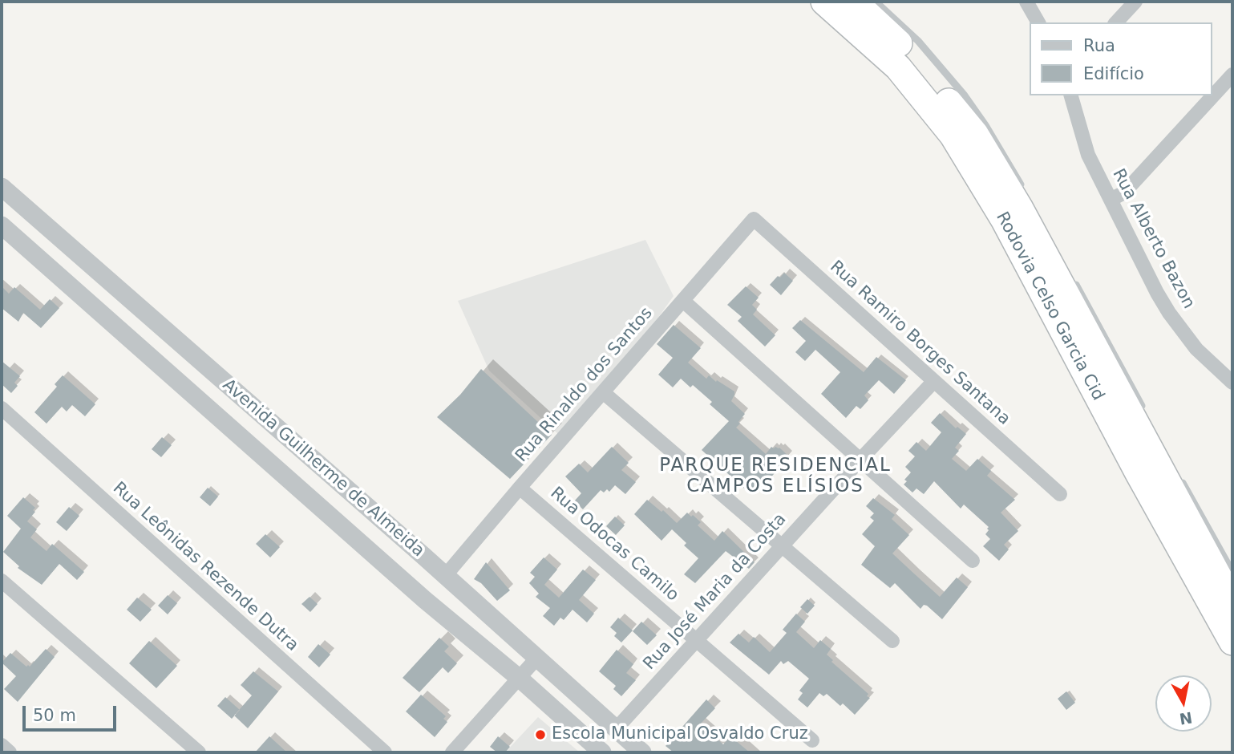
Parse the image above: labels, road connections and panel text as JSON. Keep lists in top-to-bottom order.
{
  "streets": {
    "highway": ["Rodovia Celso Garcia Cid"],
    "street": [
      "Rua Alberto Bazon",
      "Rua Ramiro Borges Santana",
      "Rua Rinaldo dos Santos",
      "Avenida Guilherme de Almeida",
      "Rua Odocas Camilo",
      "Rua Leônidas Rezende Dutra",
      "Rua José Maria da Costa"
    ]
  },
  "crossings": [
    ["Rua Ramiro Borges Santana", "Rua Rinaldo dos Santos"],
    ["Rua Ramiro Borges Santana", "Rua José Maria da Costa"],
    ["Rua Rinaldo dos Santos", "Avenida Guilherme de Almeida"],
    ["Rua Rinaldo dos Santos", "Rua Odocas Camilo"],
    ["Avenida Guilherme de Almeida", "Rua José Maria da Costa"],
    ["Rua Odocas Camilo", "Rua José Maria da Costa"]
  ],
  "districts": ["PARQUE RESIDENCIAL CAMPOS ELÍSIOS"],
  "places": ["Escola Municipal Osvaldo Cruz"],
  "legend": ["Rua", "Edifício"],
  "scale_bar": "50 m",
  "north": "bottom"
}
